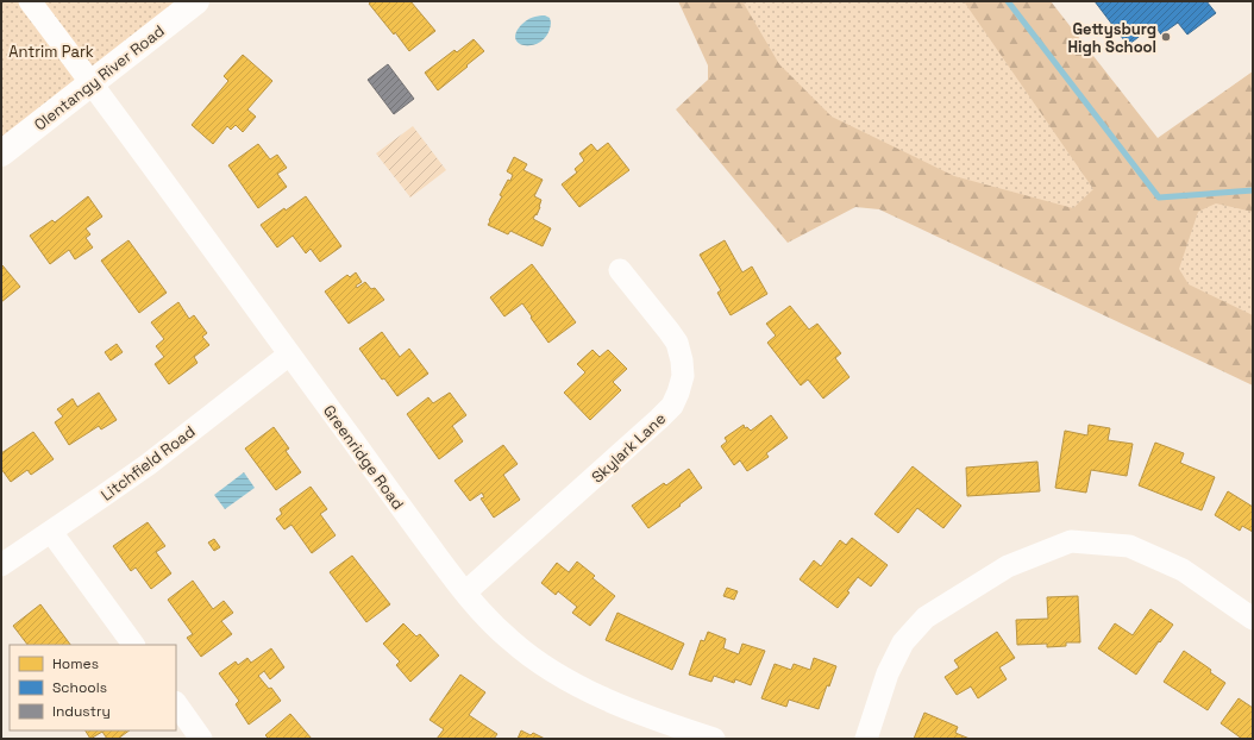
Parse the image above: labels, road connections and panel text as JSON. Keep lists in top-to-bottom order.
{
  "streets": {
    "main road": ["Olentangy River Road"],
    "street": ["Skylark Lane", "Greenridge Road", "Litchfield Road"]
  },
  "crossings": [
    ["Olentangy River Road", "Greenridge Road"],
    ["Skylark Lane", "Greenridge Road"],
    ["Greenridge Road", "Litchfield Road"]
  ],
  "parks": ["Antrim Park"],
  "places": ["Gettysburg High School"],
  "legend": ["Homes", "Schools", "Industry"]
}
